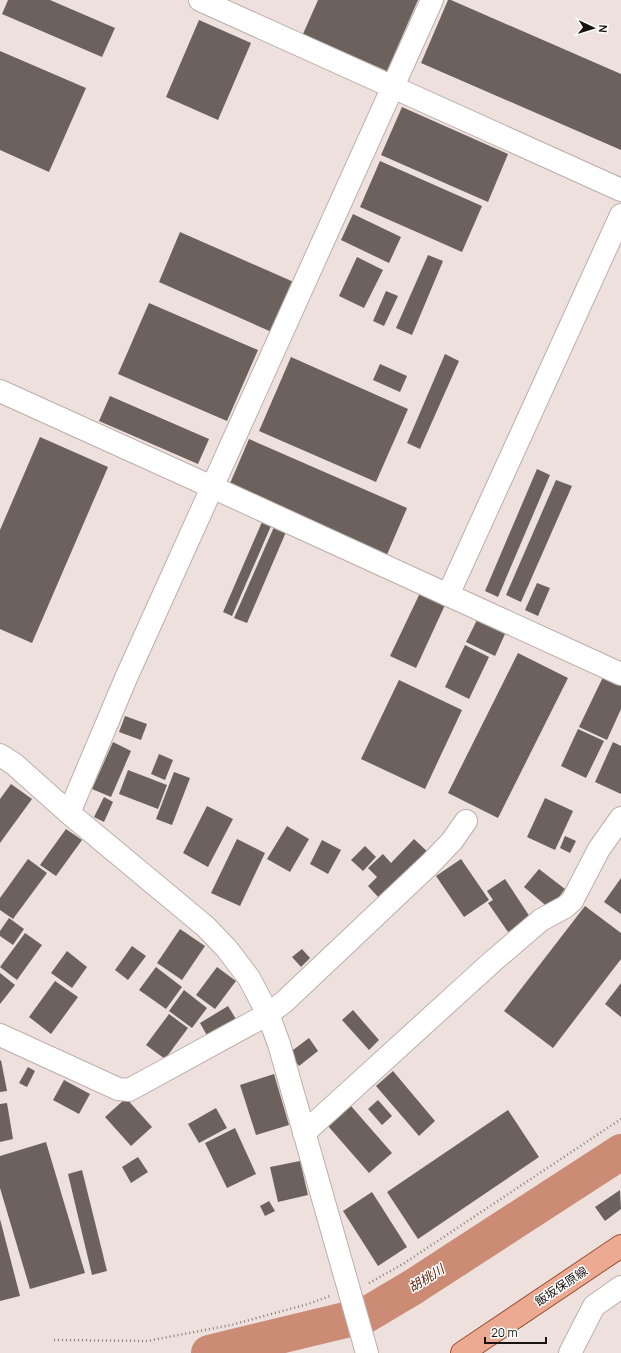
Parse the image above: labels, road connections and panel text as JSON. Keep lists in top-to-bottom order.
{
  "streets": {
    "main road": ["飯坂保原線"]
  },
  "water": ["胡桃川"],
  "scale_bar": "20 m",
  "north": "right"
}
